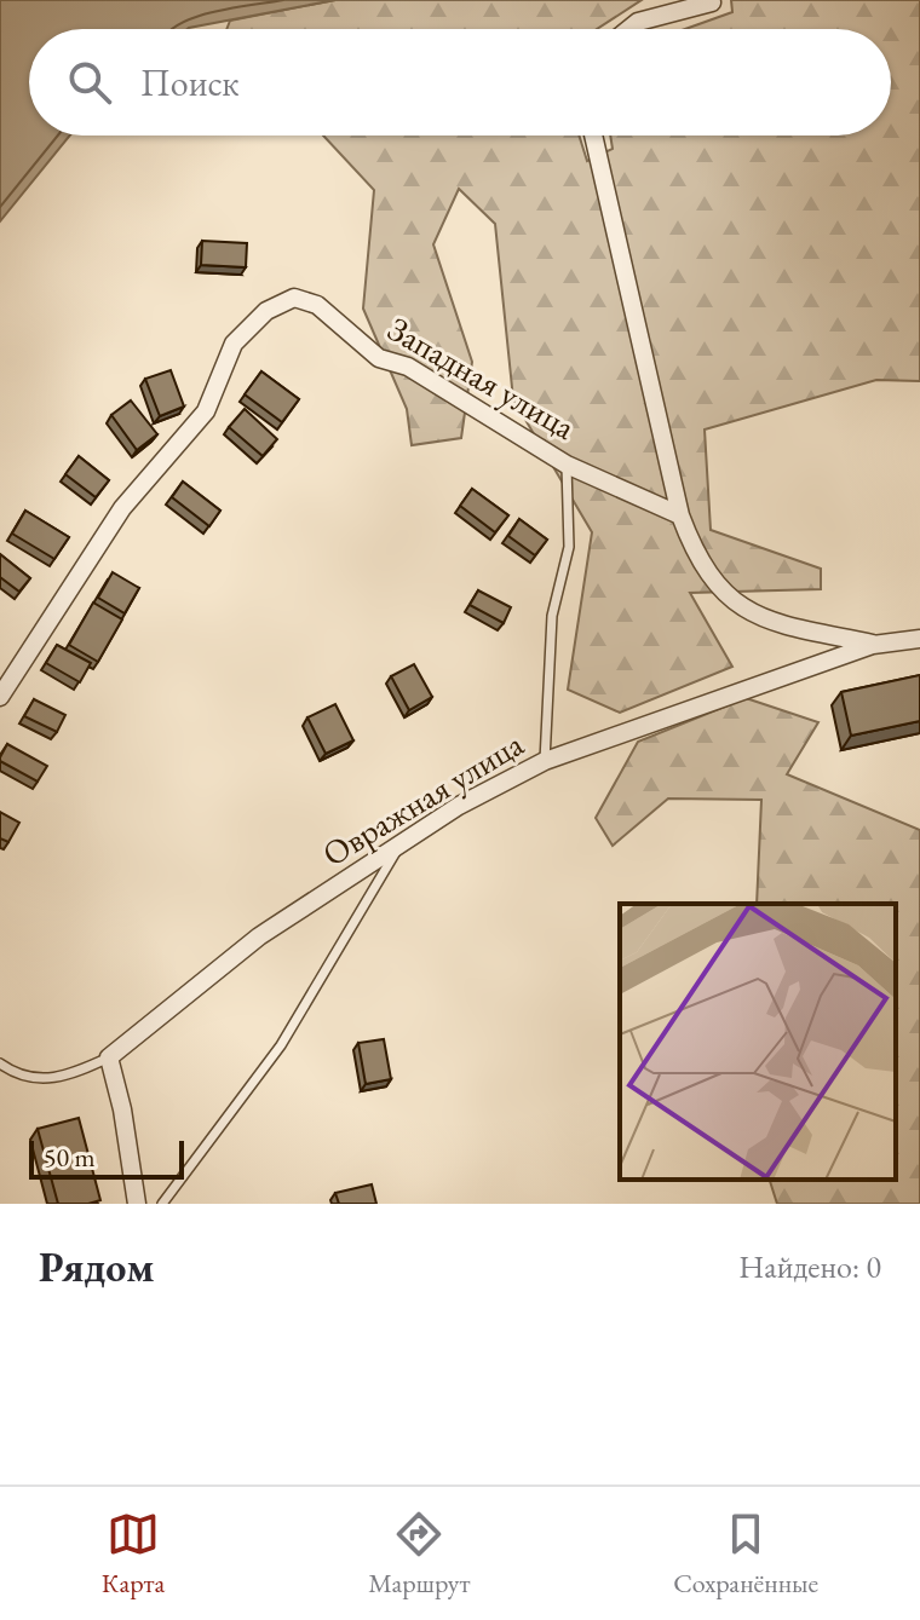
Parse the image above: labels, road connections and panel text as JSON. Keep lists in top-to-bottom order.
{
  "streets": {
    "street": ["Западная улица", "Овражная улица"]
  },
  "scale_bar": "50 m",
  "page": {
    "search": "Поиск",
    "scale": "50 m",
    "heading": ["Рядом", "Найдено: 0"],
    "nav": ["Карта", "Маршрут", "Сохранённые"]
  }
}
